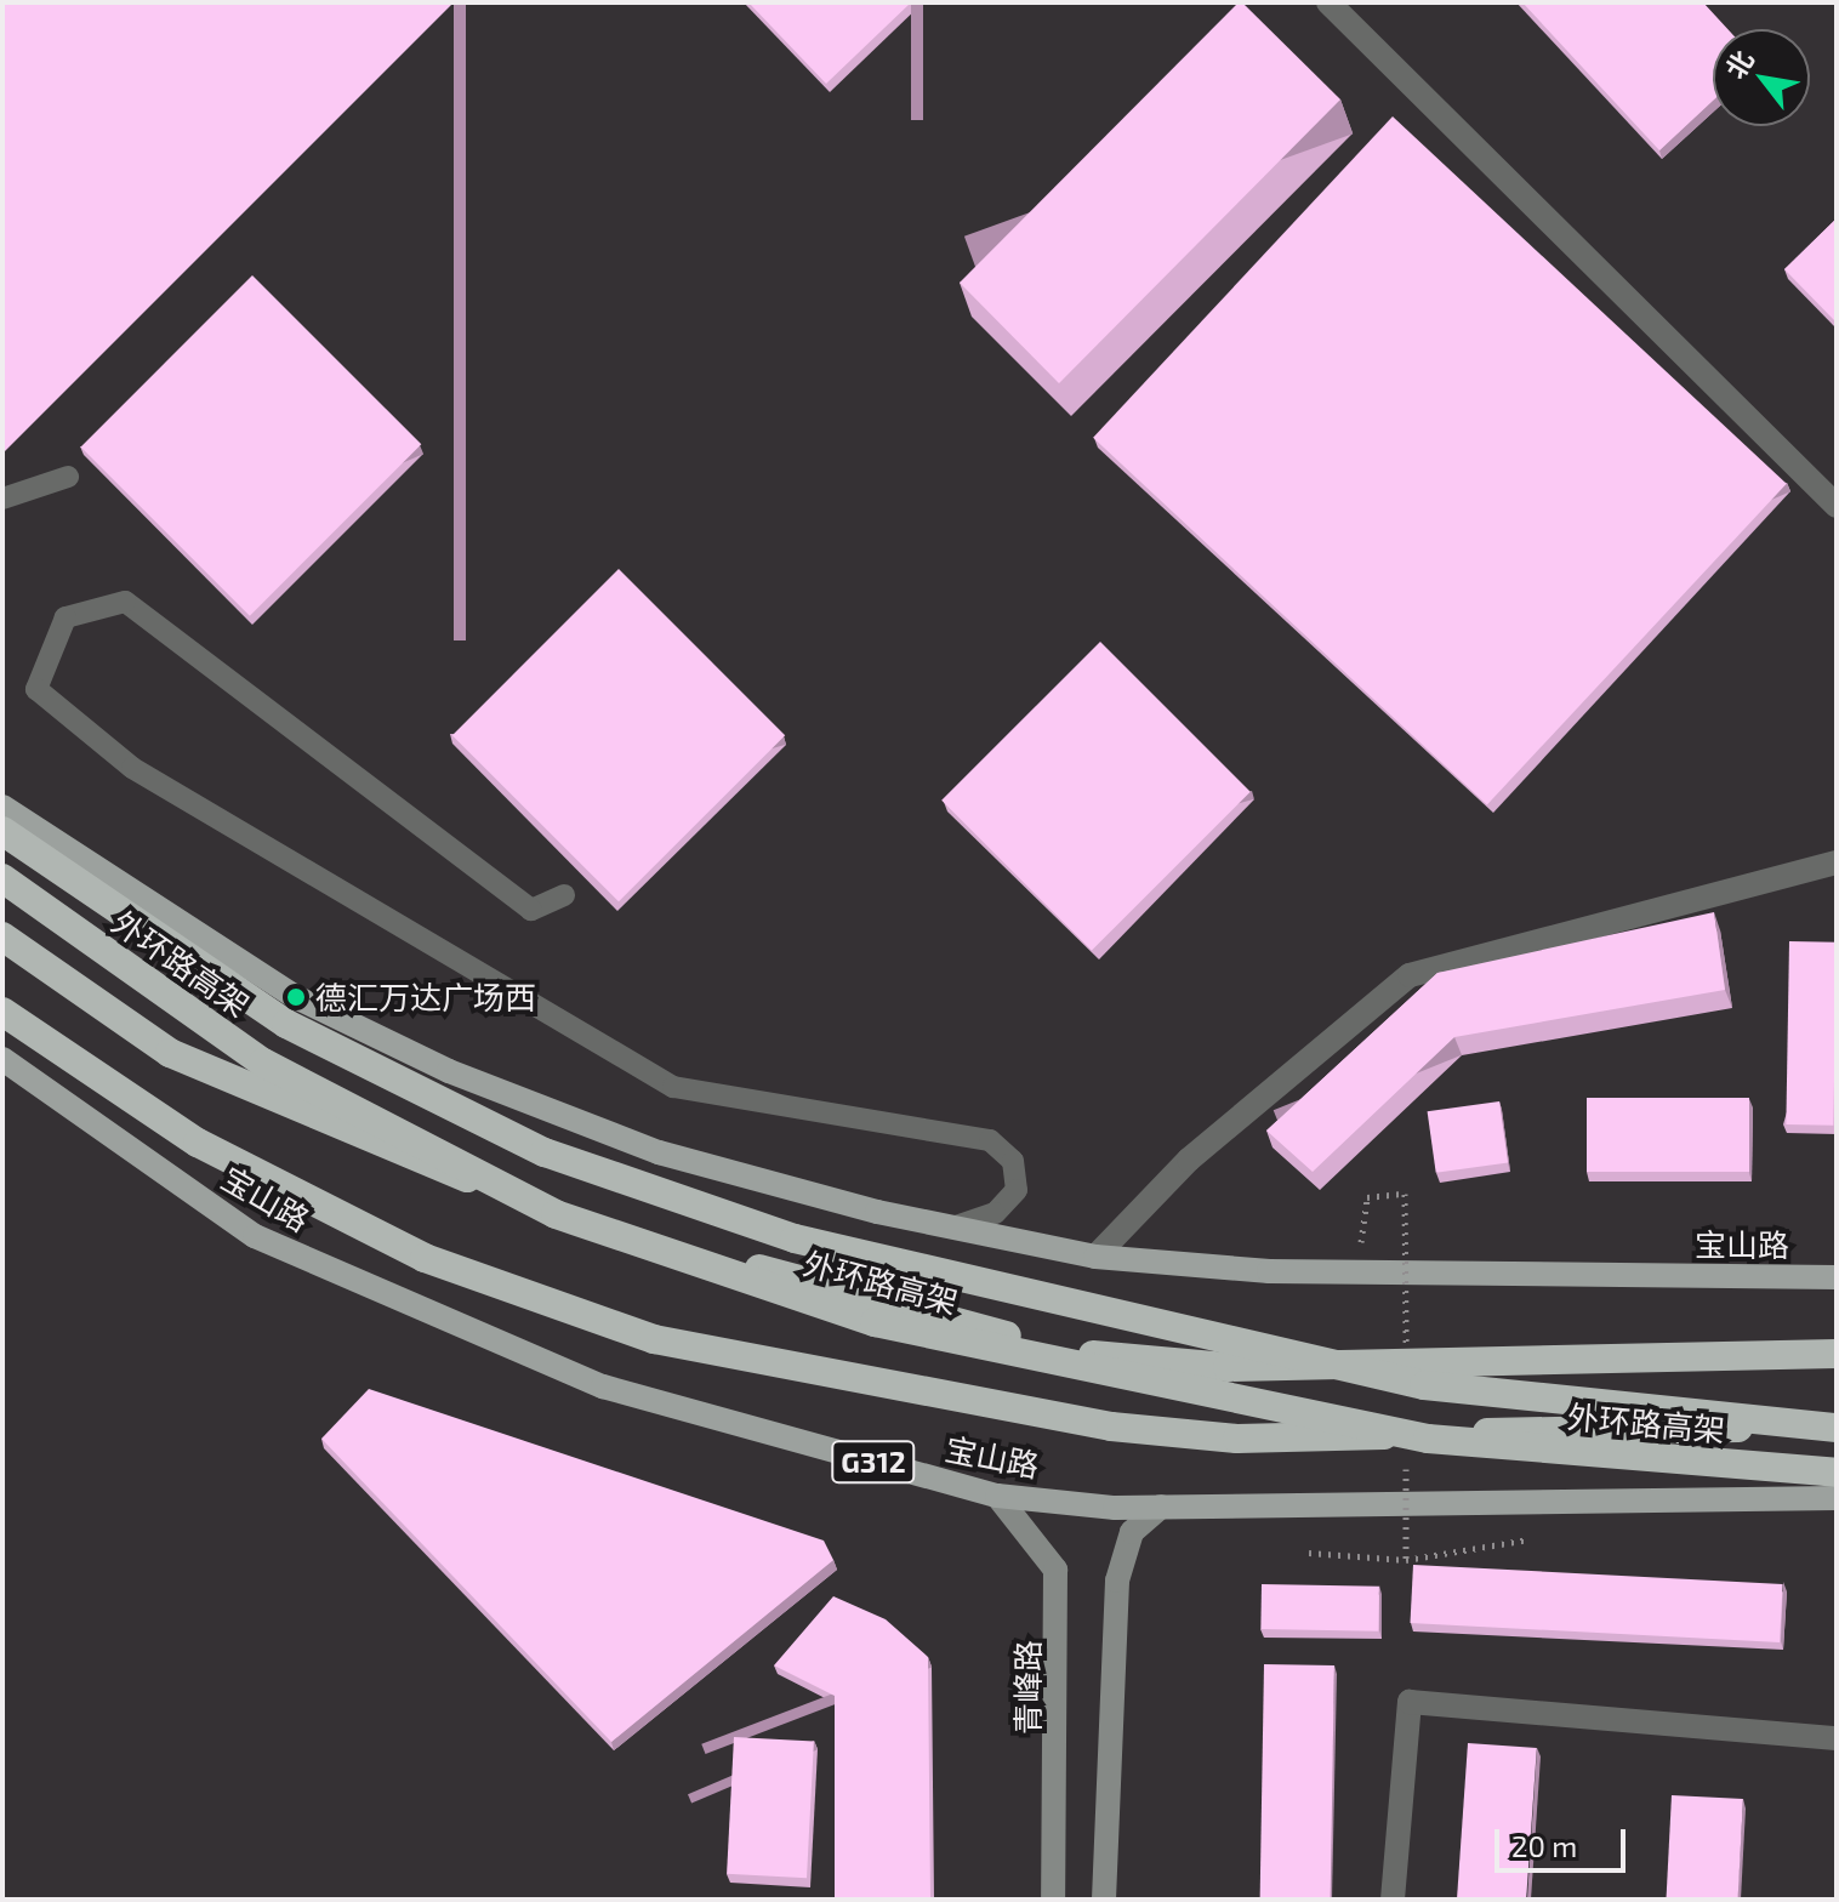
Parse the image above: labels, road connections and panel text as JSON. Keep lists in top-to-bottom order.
{
  "streets": {
    "highway": ["外环路高架"],
    "main road": ["宝山路", "G312", "青峰路"]
  },
  "crossings": [
    ["宝山路", "青峰路"]
  ],
  "places": ["德汇万达广场西"],
  "scale_bar": "20 m",
  "north": "top left"
}
